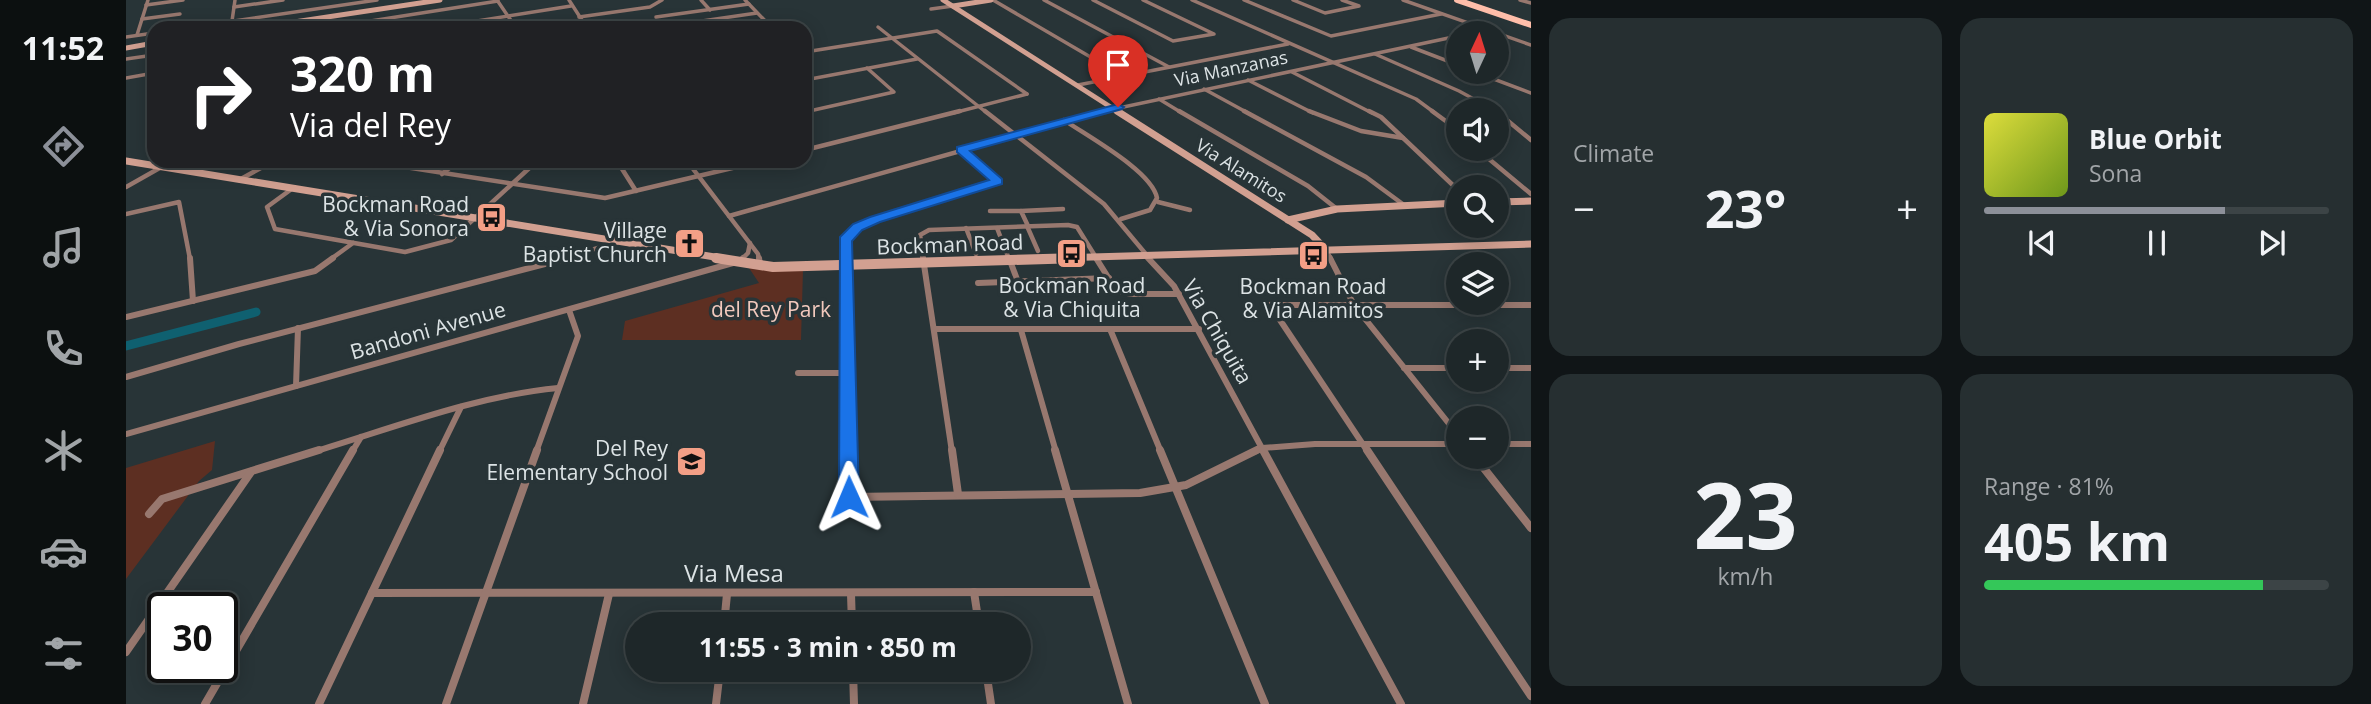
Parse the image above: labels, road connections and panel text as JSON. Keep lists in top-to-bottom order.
{
  "streets": {
    "street": [
      "Via Manzanas",
      "Via Alamitos",
      "Bockman Road",
      "Bandoni Avenue",
      "Via Chiquita",
      "Via Mesa"
    ]
  },
  "crossings": [
    ["Via Manzanas", "Via Alamitos"],
    ["Via Manzanas", "Via Chiquita"],
    ["Via Alamitos", "Bockman Road"],
    ["Bockman Road", "Bandoni Avenue"],
    ["Bockman Road", "Via Chiquita"]
  ],
  "parks": ["del Rey Park"],
  "places": {
    "bus stop": ["Bockman Road & Via Sonora", "Bockman Road & Via Chiquita", "Bockman Road & Via Alamitos"],
    "church": ["Village Baptist Church"],
    "school or university": ["Del Rey Elementary School"]
  },
  "north": "top",
  "page": {
    "tabs": "11:52",
    "tile": [
      "Climate",
      ["23", "km/h"],
      ["Range · 81%", "405 km"]
    ],
    "map_buttons": ["+", "−"],
    "turn": ["320 m", "Via del Rey"],
    "song": ["Blue Orbit", "Sona"],
    "heat": ["−", "23°", "+"],
    "limit": "30",
    "trip": "11:55 · 3 min · 850 m"
  }
}
